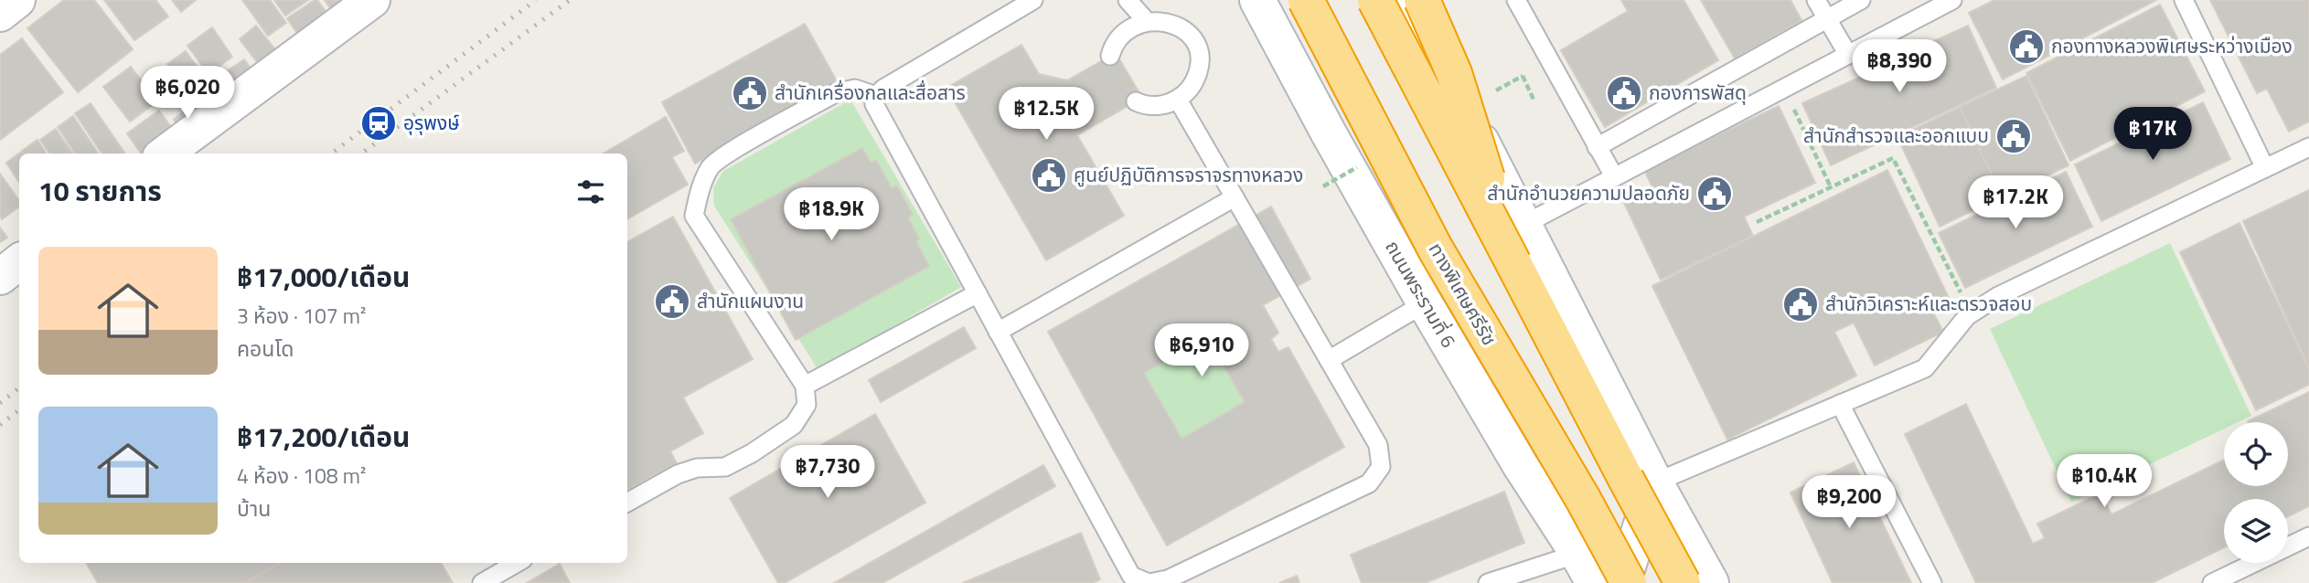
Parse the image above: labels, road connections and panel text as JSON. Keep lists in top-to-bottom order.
{
  "streets": {
    "highway": ["ทางพิเศษศรีรัช"],
    "main road": ["ถนนพระรามที่ 6"]
  },
  "places": {
    "public building": [
      "กองทางหลวงพิเศษระหว่างเมือง",
      "สำนักเครื่องกลและสื่อสาร",
      "กองการพัสดุ",
      "สำนักสำรวจและออกแบบ",
      "ศูนย์ปฏิบัติการจราจรทางหลวง",
      "สำนักอำนวยความปลอดภัย",
      "สำนักแผนงาน",
      "สำนักวิเคราะห์และตรวจสอบ"
    ],
    "station": ["อุรุพงษ์"]
  },
  "page": {
    "price": [
      "฿8,390",
      "฿6,020",
      "฿12.5K",
      "฿17K",
      "฿17.2K",
      "฿18.9K",
      "฿6,910",
      "฿7,730",
      "฿10.4K",
      "฿9,200"
    ],
    "heading": "10 รายการ",
    "list": [
      {
        "name": "฿17,000/เดือน",
        "note": "3 ห้อง · 107 m² · คอนโด"
      },
      {
        "name": "฿17,200/เดือน",
        "note": "4 ห้อง · 108 m² · บ้าน"
      }
    ]
  }
}
